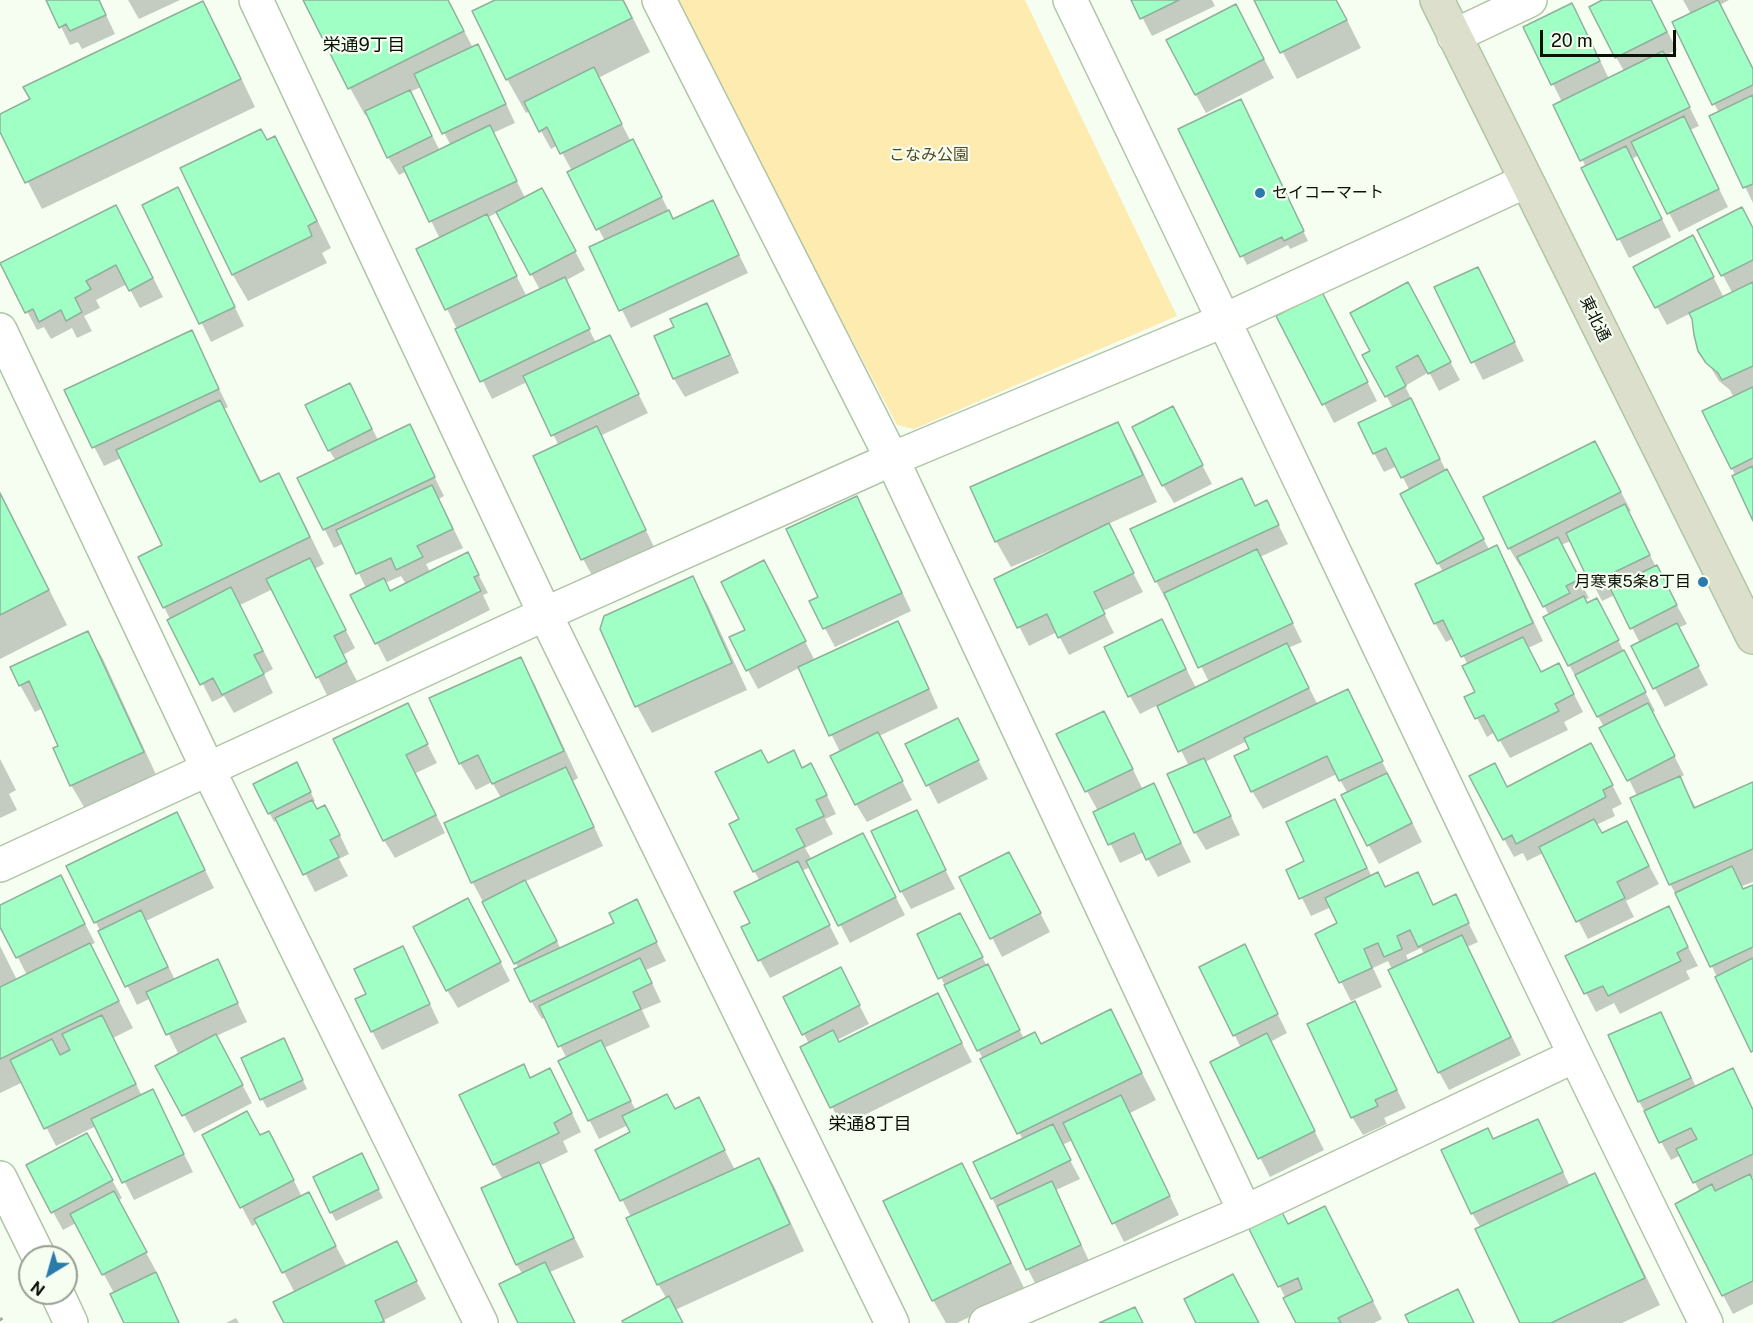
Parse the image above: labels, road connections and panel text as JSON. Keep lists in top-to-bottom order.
{
  "streets": {
    "street": ["東北通"]
  },
  "districts": ["栄通9丁目", "栄通8丁目"],
  "parks": ["こなみ公園"],
  "places": ["セイコーマート", "月寒東5条8丁目"],
  "scale_bar": "20 m",
  "north": "bottom left"
}
